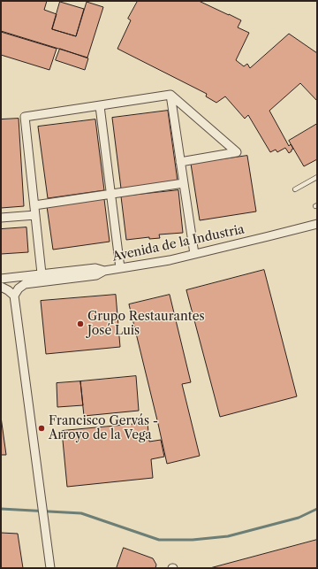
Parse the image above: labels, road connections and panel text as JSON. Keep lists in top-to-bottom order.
{
  "streets": {
    "street": ["Avenida de la Industria"]
  },
  "places": ["Grupo Restaurantes José Luis", "Francisco Gervás - Arroyo de la Vega"]
}
